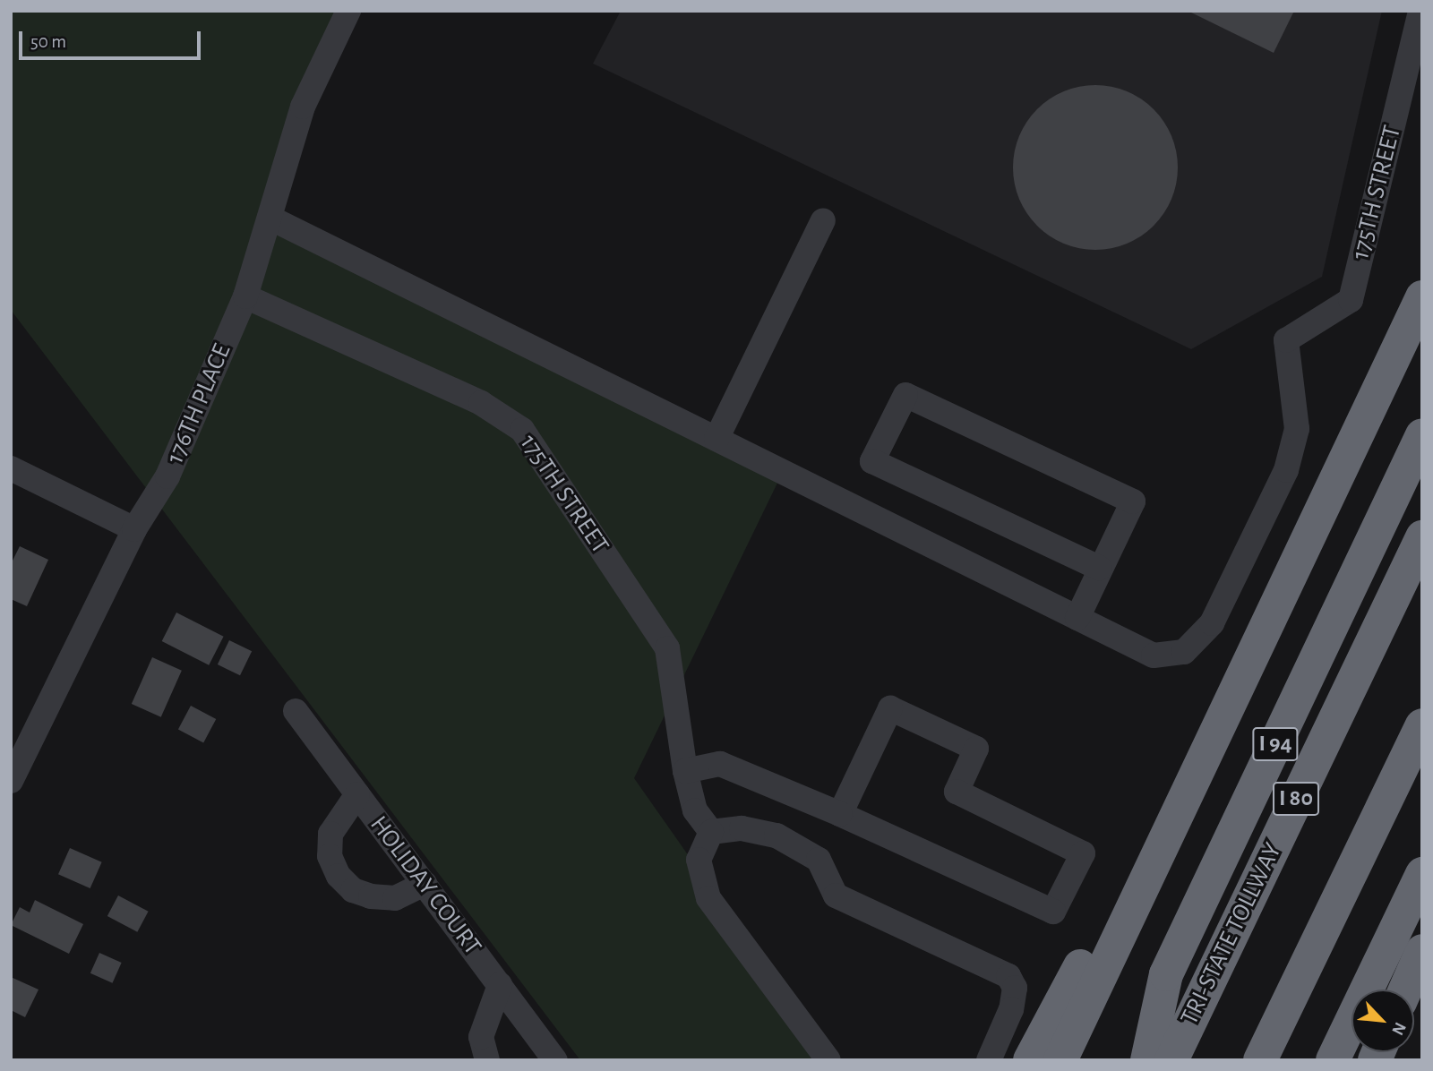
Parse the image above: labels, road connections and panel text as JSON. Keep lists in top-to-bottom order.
{
  "streets": {
    "highway": ["I 94", "I 80", "TRI-STATE TOLLWAY"],
    "street": ["175TH STREET", "176TH PLACE", "HOLIDAY COURT"]
  },
  "crossings": [
    ["175TH STREET", "176TH PLACE"]
  ],
  "scale_bar": "50 m",
  "north": "bottom right"
}
